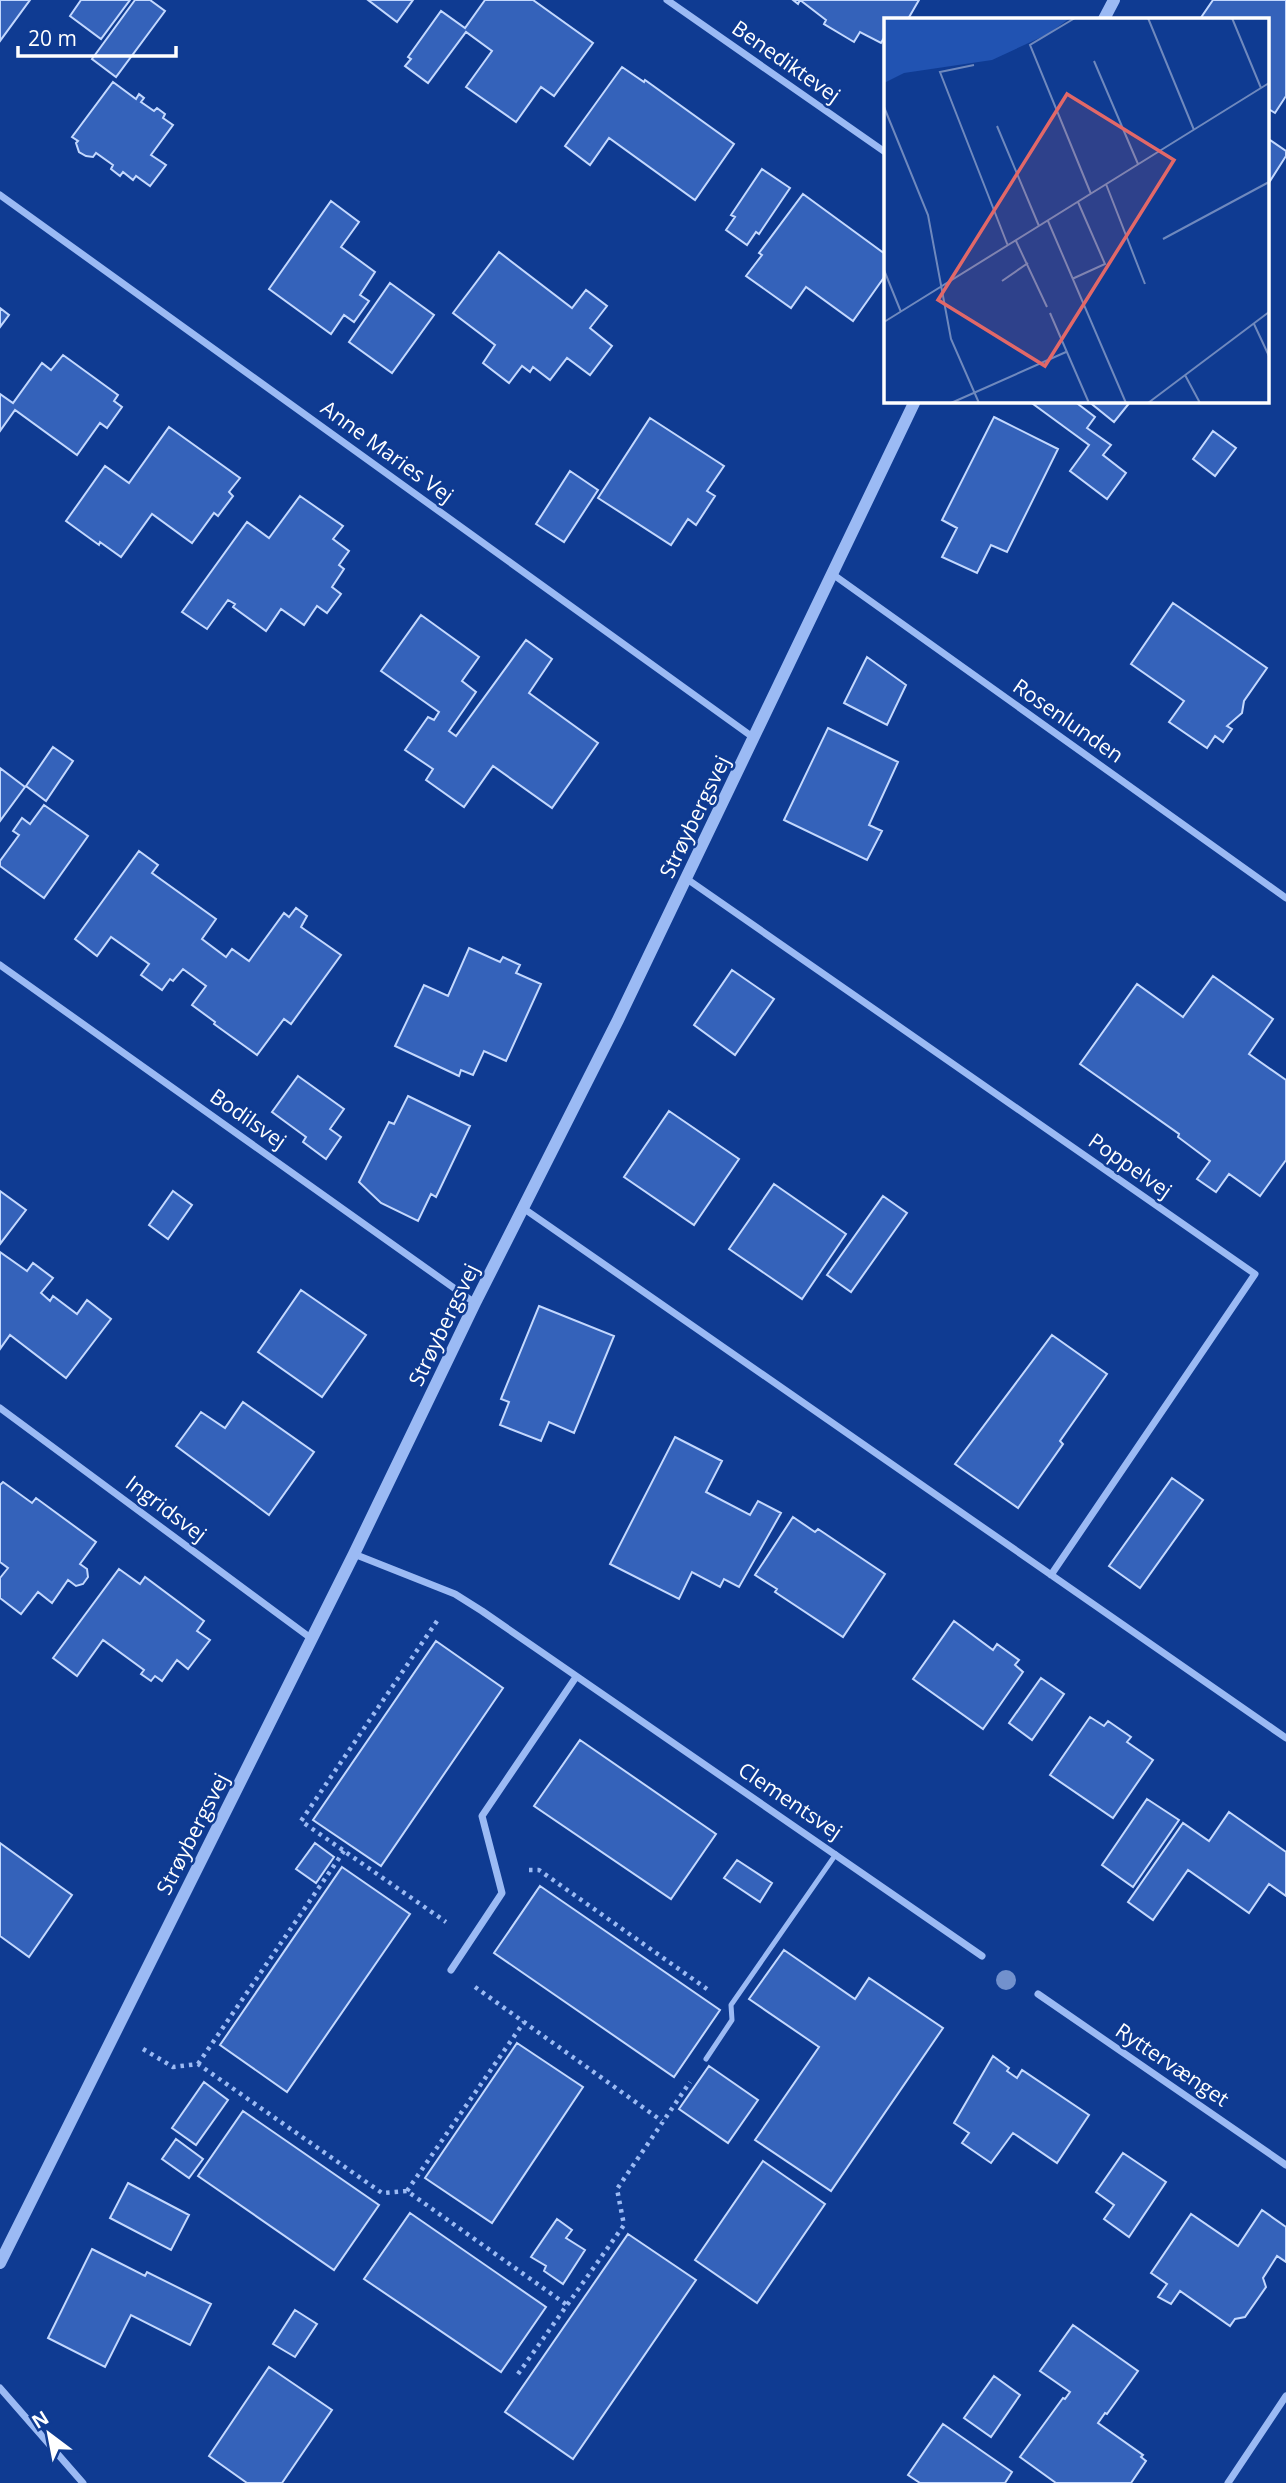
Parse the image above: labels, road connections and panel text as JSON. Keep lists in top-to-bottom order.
{
  "streets": {
    "street": [
      "Benediktevej",
      "Anne Maries Vej",
      "Rosenlunden",
      "Strøybergsvej",
      "Bodilsvej",
      "Poppelvej",
      "Ingridsvej",
      "Clementsvej",
      "Ryttervænget"
    ]
  },
  "crossings": [
    ["Anne Maries Vej", "Strøybergsvej"],
    ["Rosenlunden", "Strøybergsvej"],
    ["Strøybergsvej", "Bodilsvej"],
    ["Strøybergsvej", "Poppelvej"],
    ["Strøybergsvej", "Ingridsvej"],
    ["Strøybergsvej", "Clementsvej"]
  ],
  "scale_bar": "20 m",
  "north": "top left"
}
